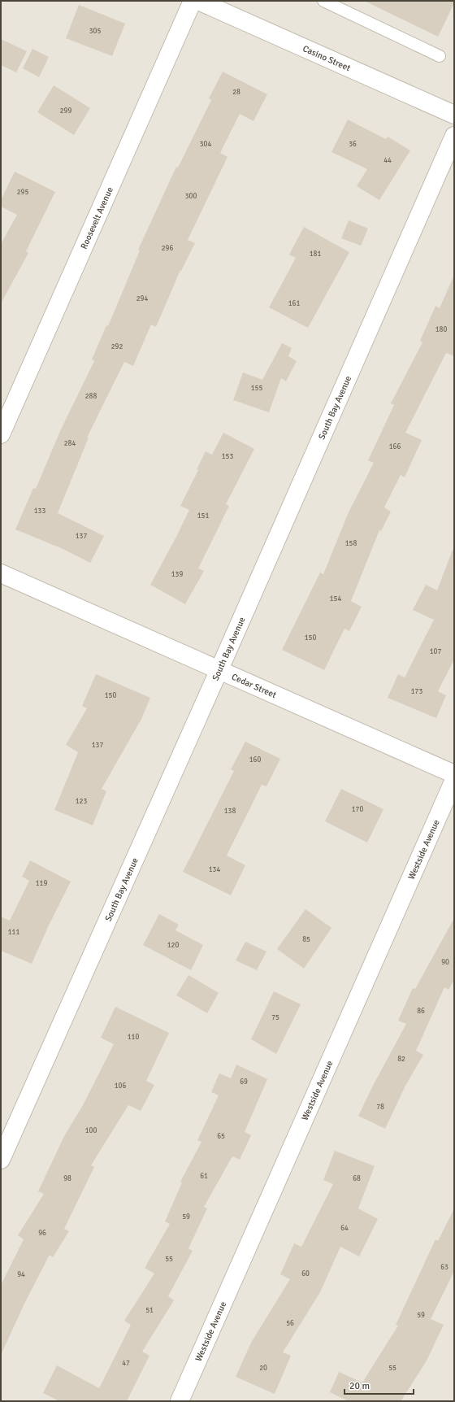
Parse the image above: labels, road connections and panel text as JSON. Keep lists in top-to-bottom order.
{
  "streets": {
    "street": [
      "Casino Street",
      "Roosevelt Avenue",
      "South Bay Avenue",
      "Cedar Street",
      "Westside Avenue"
    ]
  },
  "crossings": [
    ["South Bay Avenue", "Cedar Street"]
  ],
  "house_numbers": [
    "305",
    "28",
    "299",
    "304",
    "36",
    "44",
    "295",
    "300",
    "296",
    "181",
    "294",
    "161",
    "180",
    "292",
    "155",
    "288",
    "284",
    "166",
    "153",
    "133",
    "151",
    "137",
    "158",
    "139",
    "154",
    "150",
    "107",
    "173",
    "150",
    "137",
    "160",
    "123",
    "170",
    "138",
    "134",
    "119",
    "111",
    "85",
    "120",
    "90",
    "86",
    "75",
    "110",
    "82",
    "69",
    "106",
    "78",
    "100",
    "65",
    "61",
    "98",
    "68",
    "59",
    "64",
    "96",
    "55",
    "63",
    "60",
    "94",
    "51",
    "59",
    "56",
    "47",
    "20",
    "55"
  ],
  "scale_bar": "20 m"
}
